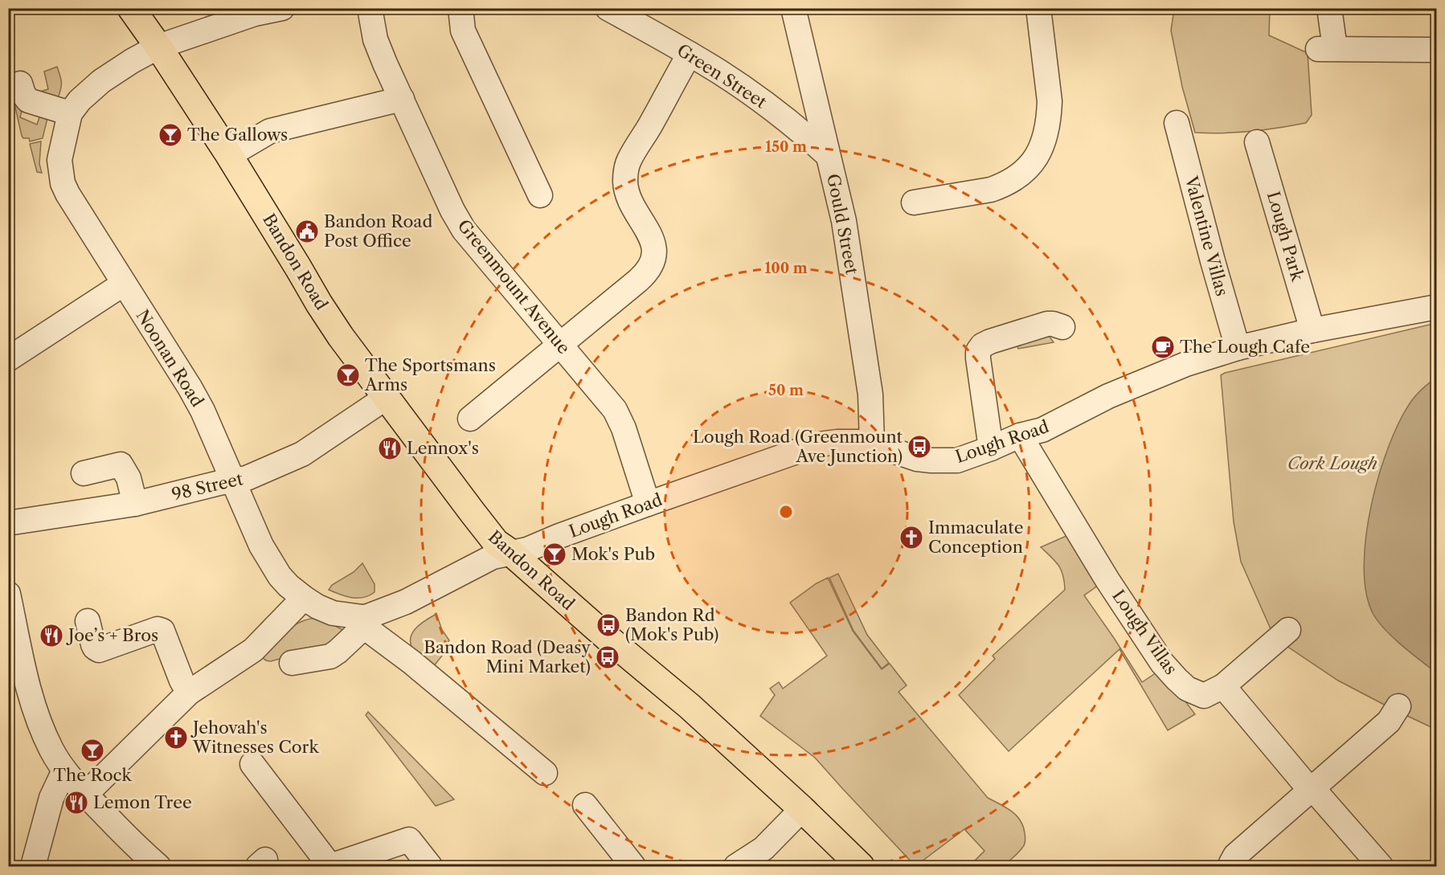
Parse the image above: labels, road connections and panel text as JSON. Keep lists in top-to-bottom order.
{
  "streets": {
    "main road": ["Bandon Road"],
    "street": [
      "Green Street",
      "Gould Street",
      "Valentine Villas",
      "Lough Park",
      "Greenmount Avenue",
      "Noonan Road",
      "Lough Road",
      "98 Street",
      "Lough Villas"
    ]
  },
  "crossings": [
    ["Green Street", "Gould Street"],
    ["Gould Street", "Lough Road"],
    ["Valentine Villas", "Lough Road"],
    ["Lough Park", "Lough Road"],
    ["Bandon Road", "Noonan Road"],
    ["Bandon Road", "Lough Road"],
    ["Bandon Road", "98 Street"],
    ["Greenmount Avenue", "Lough Road"],
    ["Noonan Road", "Lough Road"],
    ["Noonan Road", "98 Street"],
    ["Lough Road", "Lough Villas"]
  ],
  "parks": ["Cork Lough"],
  "places": {
    "bar": [
      "The Gallows",
      "The Sportsmans Arms",
      "Mok's Pub",
      "The Rock"
    ],
    "public building": ["Bandon Road Post Office"],
    "cafe": ["The Lough Cafe"],
    "bus stop": ["Lough Road (Greenmount Ave Junction)", "Bandon Rd (Mok's Pub)", "Bandon Road (Deasy Mini Market)"],
    "restaurant": ["Lennox's", "Joe’s + Bros", "Lemon Tree"],
    "church": ["Immaculate Conception", "Jehovah's Witnesses Cork"]
  },
  "rings": ["150 m", "100 m", "50 m"]
}
